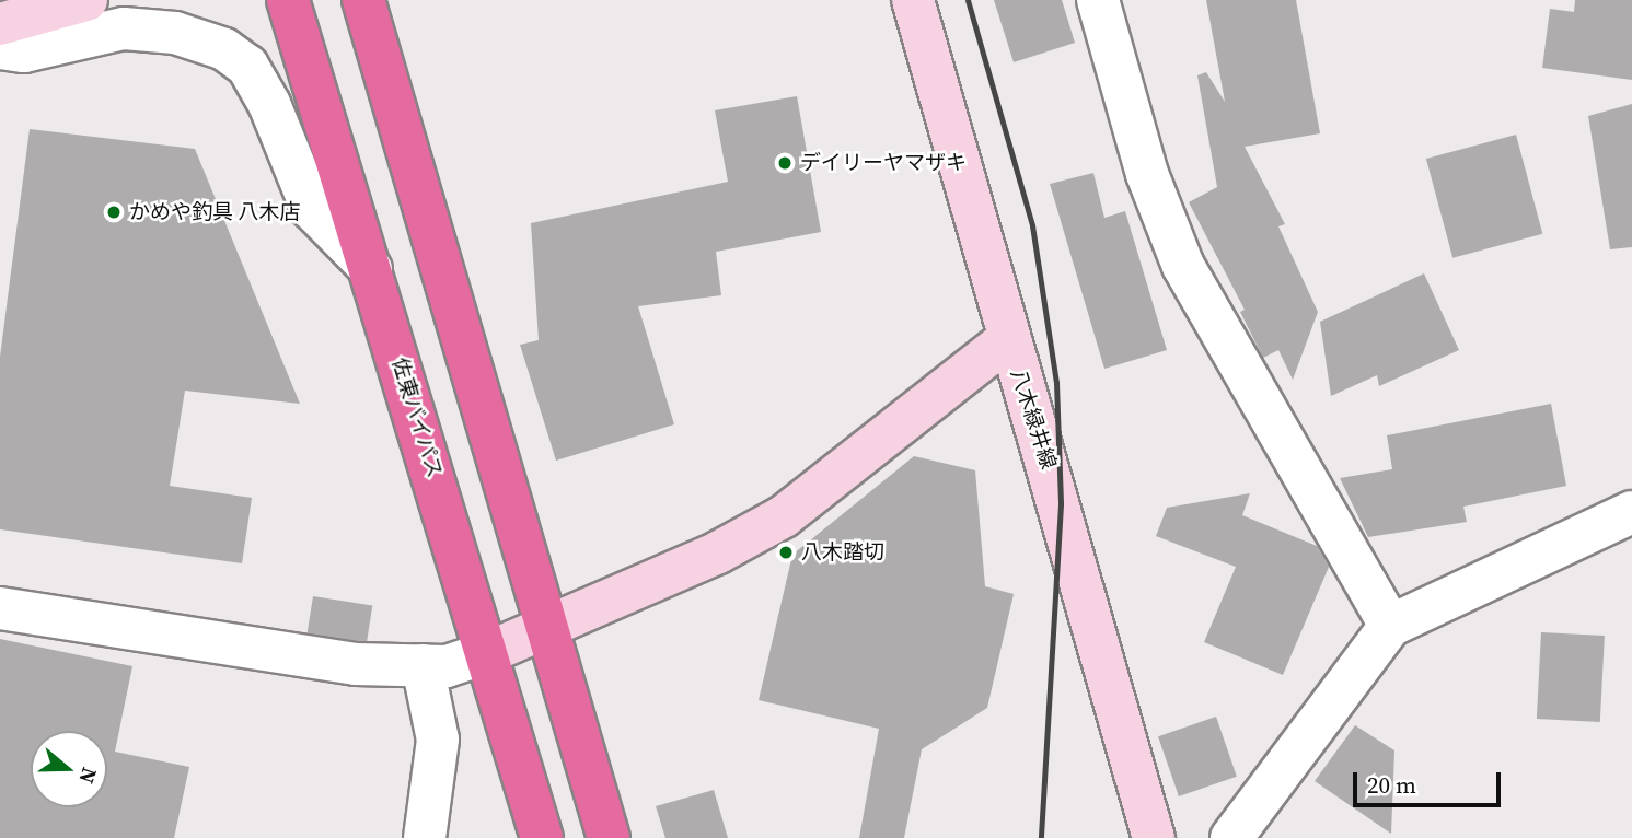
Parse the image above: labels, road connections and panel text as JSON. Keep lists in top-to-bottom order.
{
  "streets": {
    "highway": ["佐東バイパス"],
    "main road": ["八木緑井線"]
  },
  "places": ["デイリーヤマザキ", "かめや釣具 八木店", "八木踏切"],
  "scale_bar": "20 m",
  "north": "right"
}
